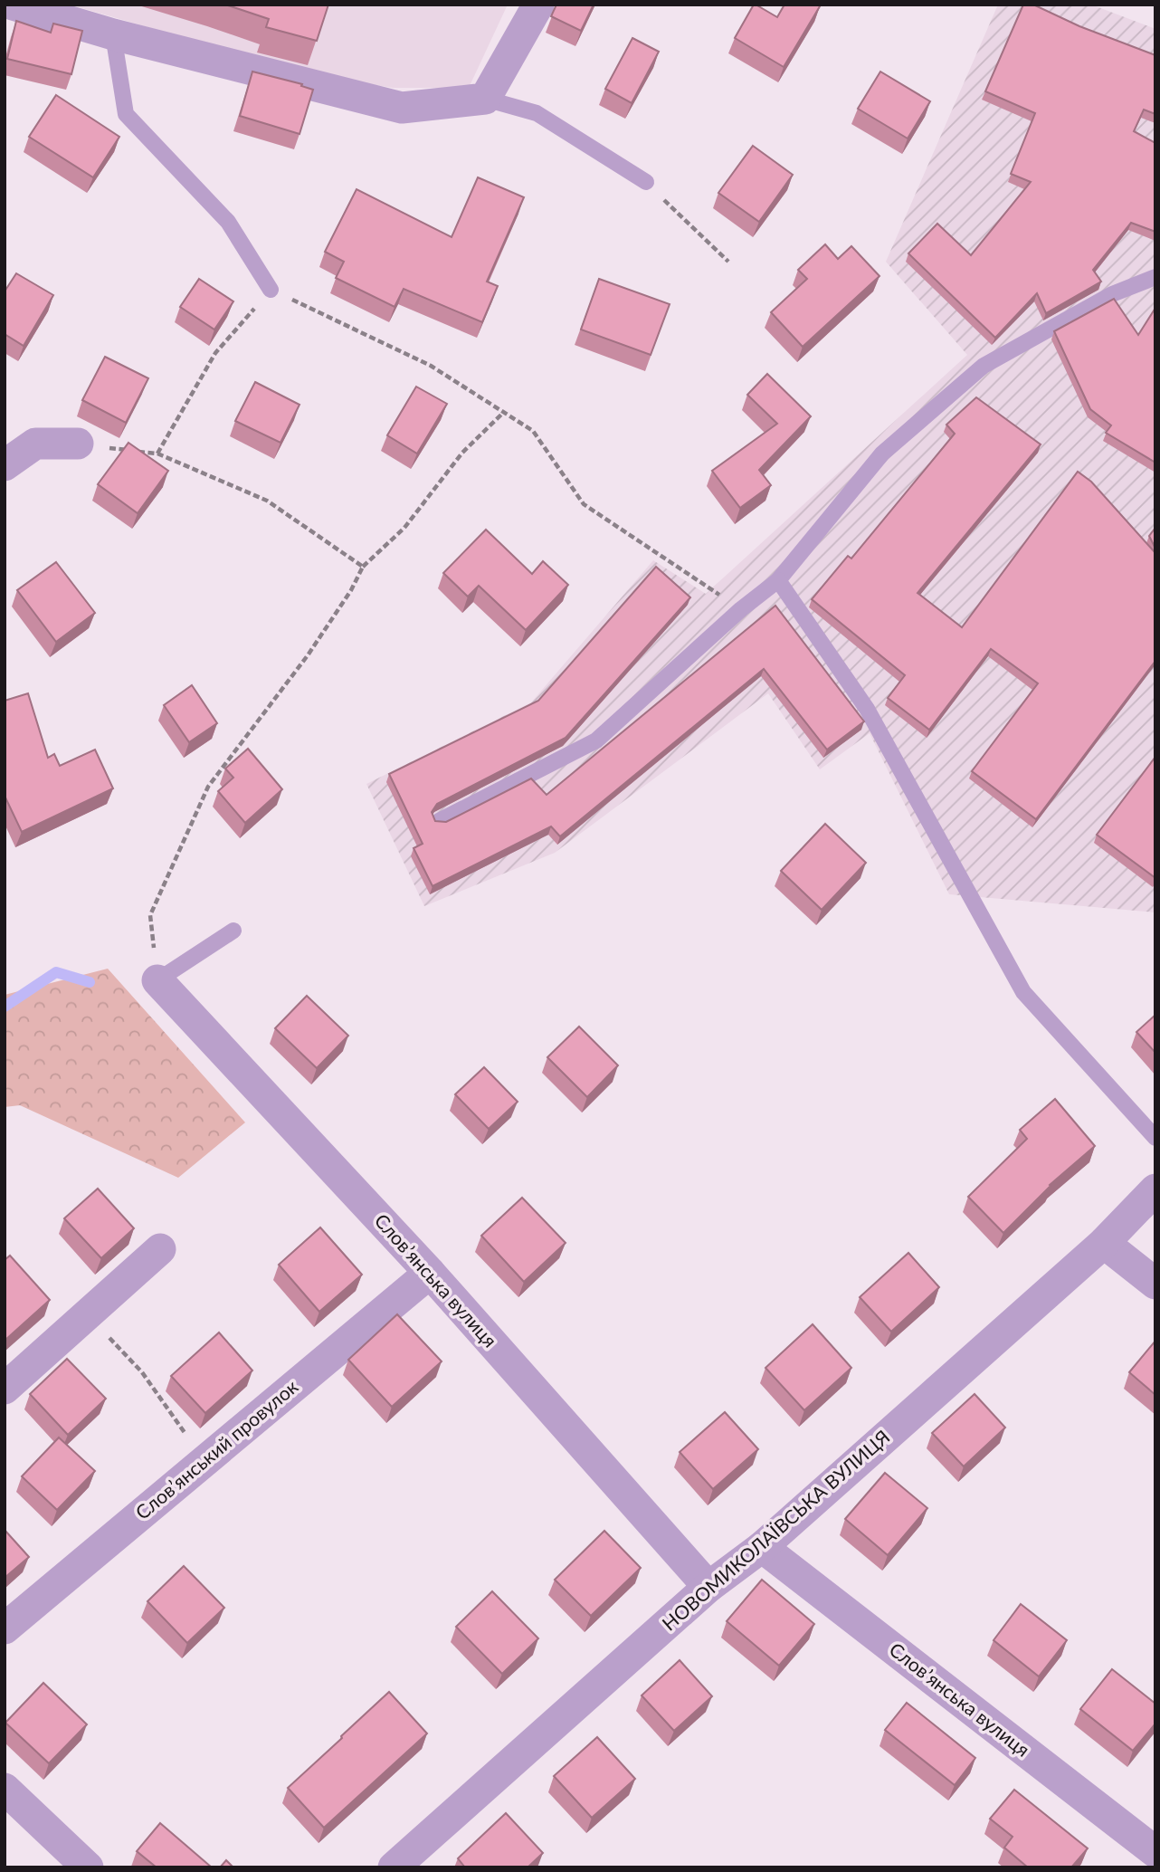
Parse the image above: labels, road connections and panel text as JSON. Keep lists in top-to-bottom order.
{
  "streets": {
    "street": ["Словʼянська вулиця", "Словʼянський провулок", "НОВОМИКОЛАЇВСЬКА ВУЛИЦЯ"]
  },
  "crossings": [
    ["Словʼянська вулиця", "Словʼянський провулок"],
    ["Словʼянська вулиця", "НОВОМИКОЛАЇВСЬКА ВУЛИЦЯ"]
  ]
}
